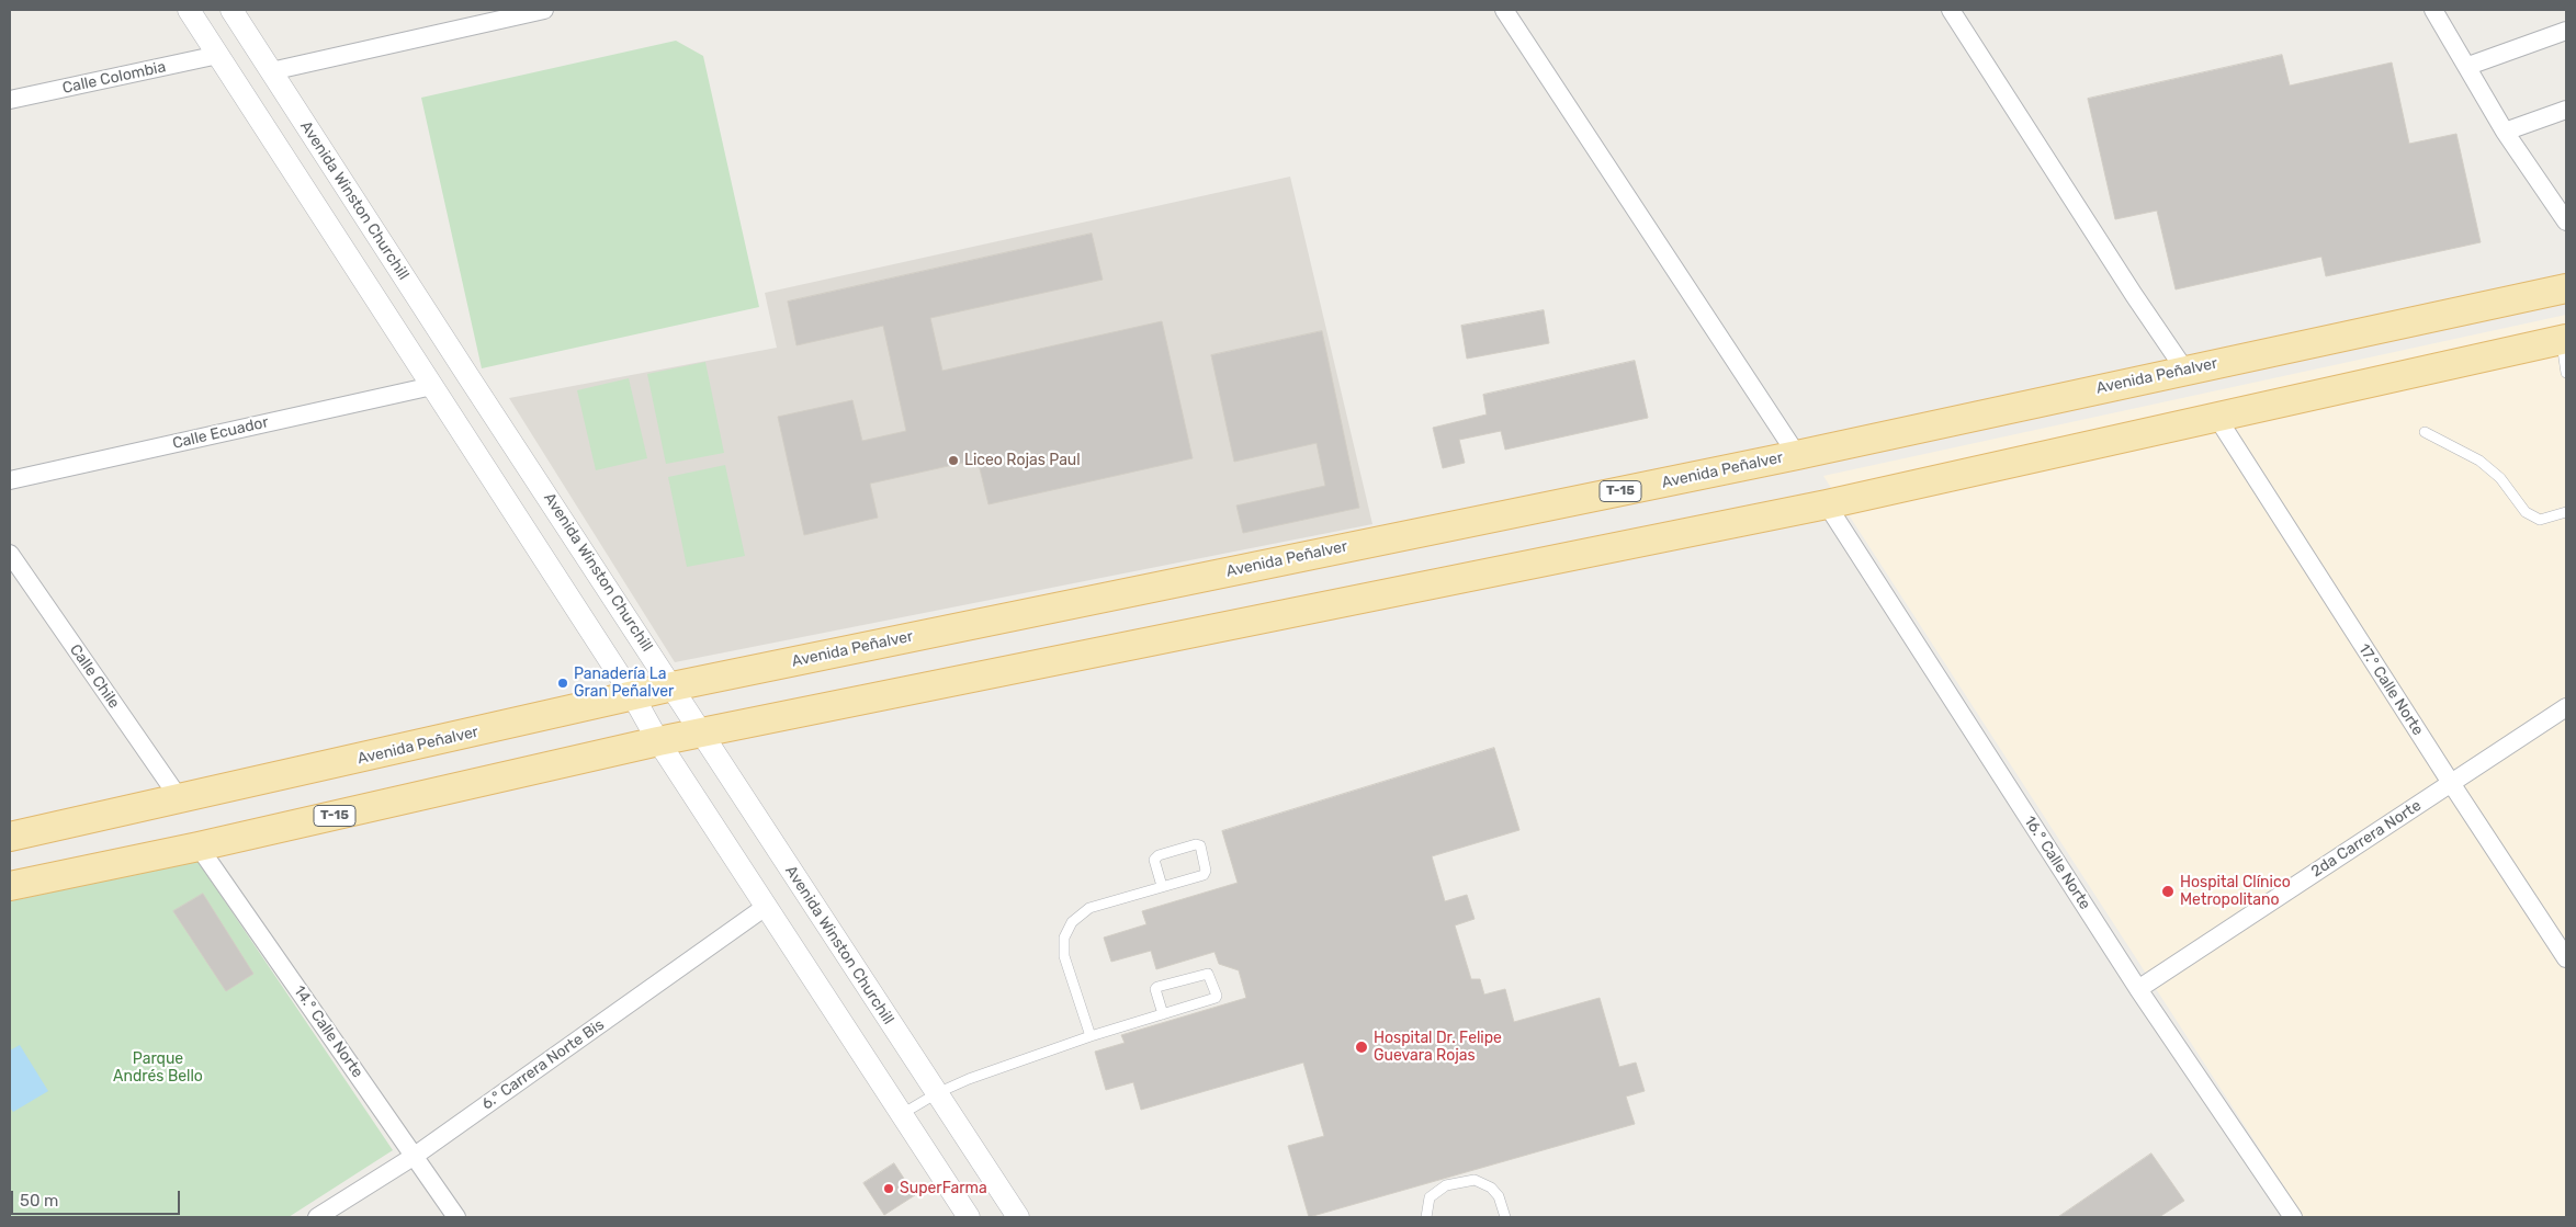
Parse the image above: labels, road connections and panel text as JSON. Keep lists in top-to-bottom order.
{
  "streets": {
    "main road": ["Avenida Peñalver", "T-15"],
    "street": [
      "Calle Colombia",
      "Avenida Winston Churchill",
      "Calle Ecuador",
      "Calle Chile",
      "17.° Calle Norte",
      "2da Carrera Norte",
      "16.° Calle Norte",
      "14.° Calle Norte",
      "6.° Carrera Norte Bis"
    ]
  },
  "crossings": [
    ["Avenida Winston Churchill", "Avenida Peñalver"],
    ["Avenida Winston Churchill", "T-15"],
    ["Avenida Peñalver", "Calle Chile"],
    ["T-15", "17.° Calle Norte"],
    ["T-15", "16.° Calle Norte"],
    ["T-15", "14.° Calle Norte"],
    ["17.° Calle Norte", "2da Carrera Norte"],
    ["2da Carrera Norte", "16.° Calle Norte"],
    ["14.° Calle Norte", "6.° Carrera Norte Bis"]
  ],
  "parks": ["Parque Andrés Bello"],
  "places": [
    "Liceo Rojas Paul",
    "Panadería La Gran Peñalver",
    "Hospital Clínico Metropolitano",
    "Hospital Dr. Felipe Guevara Rojas",
    "SuperFarma"
  ],
  "scale_bar": "50 m"
}
